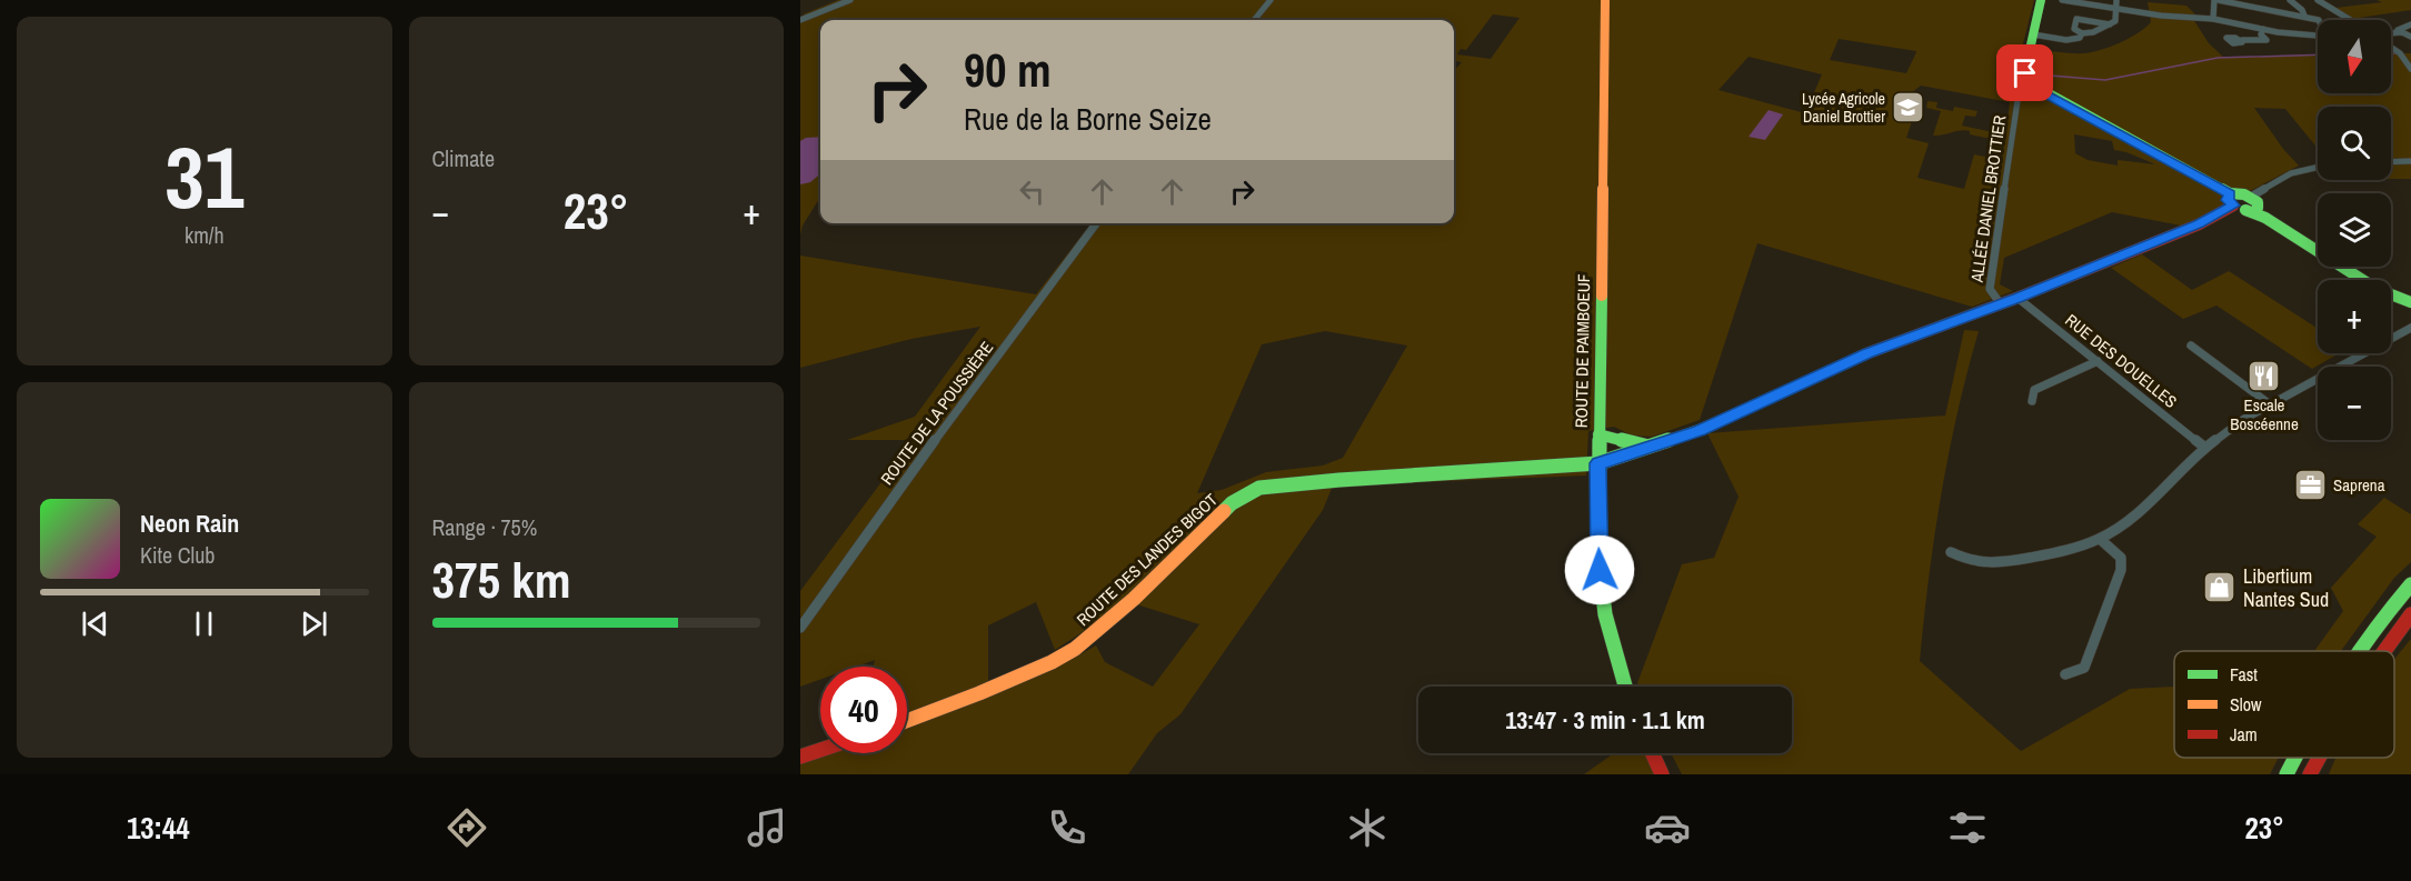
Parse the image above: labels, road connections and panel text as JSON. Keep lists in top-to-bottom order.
{
  "streets": {
    "main road": ["ROUTE DE PAIMBOEUF", "ROUTE DES LANDES BIGOT"],
    "street": ["ALLÉE DANIEL BROTTIER", "RUE DES DOUELLES", "ROUTE DE LA POUSSIÈRE"]
  },
  "crossings": [
    ["ALLÉE DANIEL BROTTIER", "ROUTE DES LANDES BIGOT"],
    ["ROUTE DE PAIMBOEUF", "ROUTE DES LANDES BIGOT"],
    ["RUE DES DOUELLES", "ROUTE DES LANDES BIGOT"]
  ],
  "places": {
    "school or university": ["Lycée Agricole Daniel Brottier"],
    "restaurant": ["Escale Boscéenne"],
    "office": ["Saprena"],
    "shop": ["Libertium Nantes Sud"]
  },
  "legend": ["Fast", "Slow", "Jam"],
  "north": "bottom",
  "page": {
    "tile": [
      ["31", "km/h"],
      "Climate",
      ["Range · 75%", "375 km"]
    ],
    "map_buttons": ["+", "−"],
    "turn": ["90 m", "Rue de la Borne Seize"],
    "heat": ["−", "23°", "+"],
    "song": ["Neon Rain", "Kite Club"],
    "limit": "40",
    "trip": "13:47 · 3 min · 1.1 km",
    "tabs": ["13:44", "23°"]
  }
}
